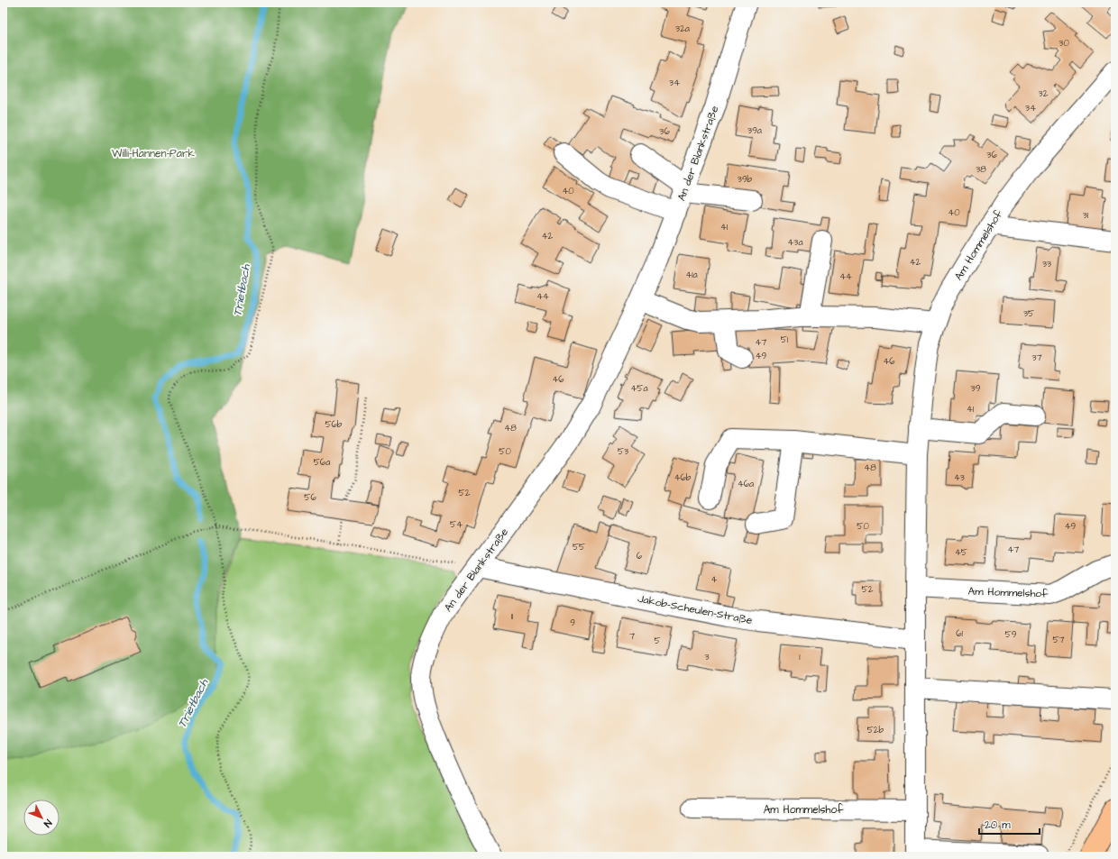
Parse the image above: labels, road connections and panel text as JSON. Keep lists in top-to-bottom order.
{
  "streets": {
    "street": ["An der Blankstraße", "Am Hommelshof", "Jakob-Scheulen-Straße"]
  },
  "crossings": [
    ["An der Blankstraße", "Jakob-Scheulen-Straße"],
    ["Am Hommelshof", "Jakob-Scheulen-Straße"]
  ],
  "water": ["Trietbach"],
  "parks": ["Willi-Hannen-Park"],
  "house_numbers": [
    "32a",
    "30",
    "34",
    "32",
    "34",
    "39a",
    "36",
    "36",
    "38",
    "39b",
    "40",
    "40",
    "31",
    "41",
    "42",
    "43a",
    "42",
    "33",
    "41a",
    "44",
    "44",
    "35",
    "51",
    "47",
    "49",
    "37",
    "46",
    "46",
    "45a",
    "39",
    "41",
    "56b",
    "48",
    "50",
    "53",
    "56a",
    "48",
    "46b",
    "43",
    "46a",
    "52",
    "56",
    "54",
    "50",
    "49",
    "55",
    "47",
    "45",
    "6",
    "4",
    "52",
    "11",
    "9",
    "61",
    "59",
    "7",
    "57",
    "5",
    "3",
    "1",
    "52b"
  ],
  "scale_bar": "20 m",
  "north": "bottom right"
}
